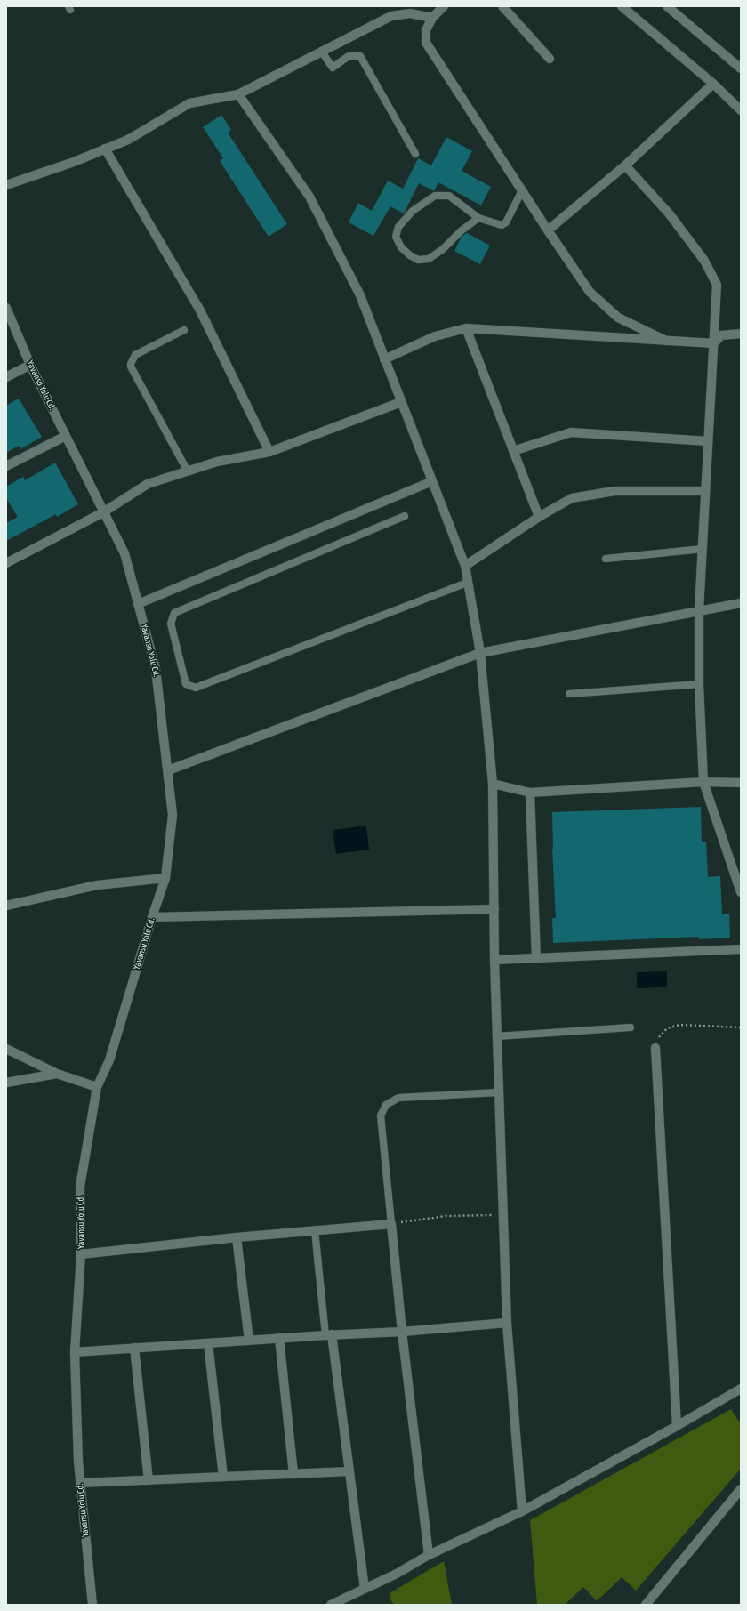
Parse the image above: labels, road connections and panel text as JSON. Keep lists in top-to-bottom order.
{
  "streets": {
    "street": ["Yavansu Yolu Cd."]
  }
}
